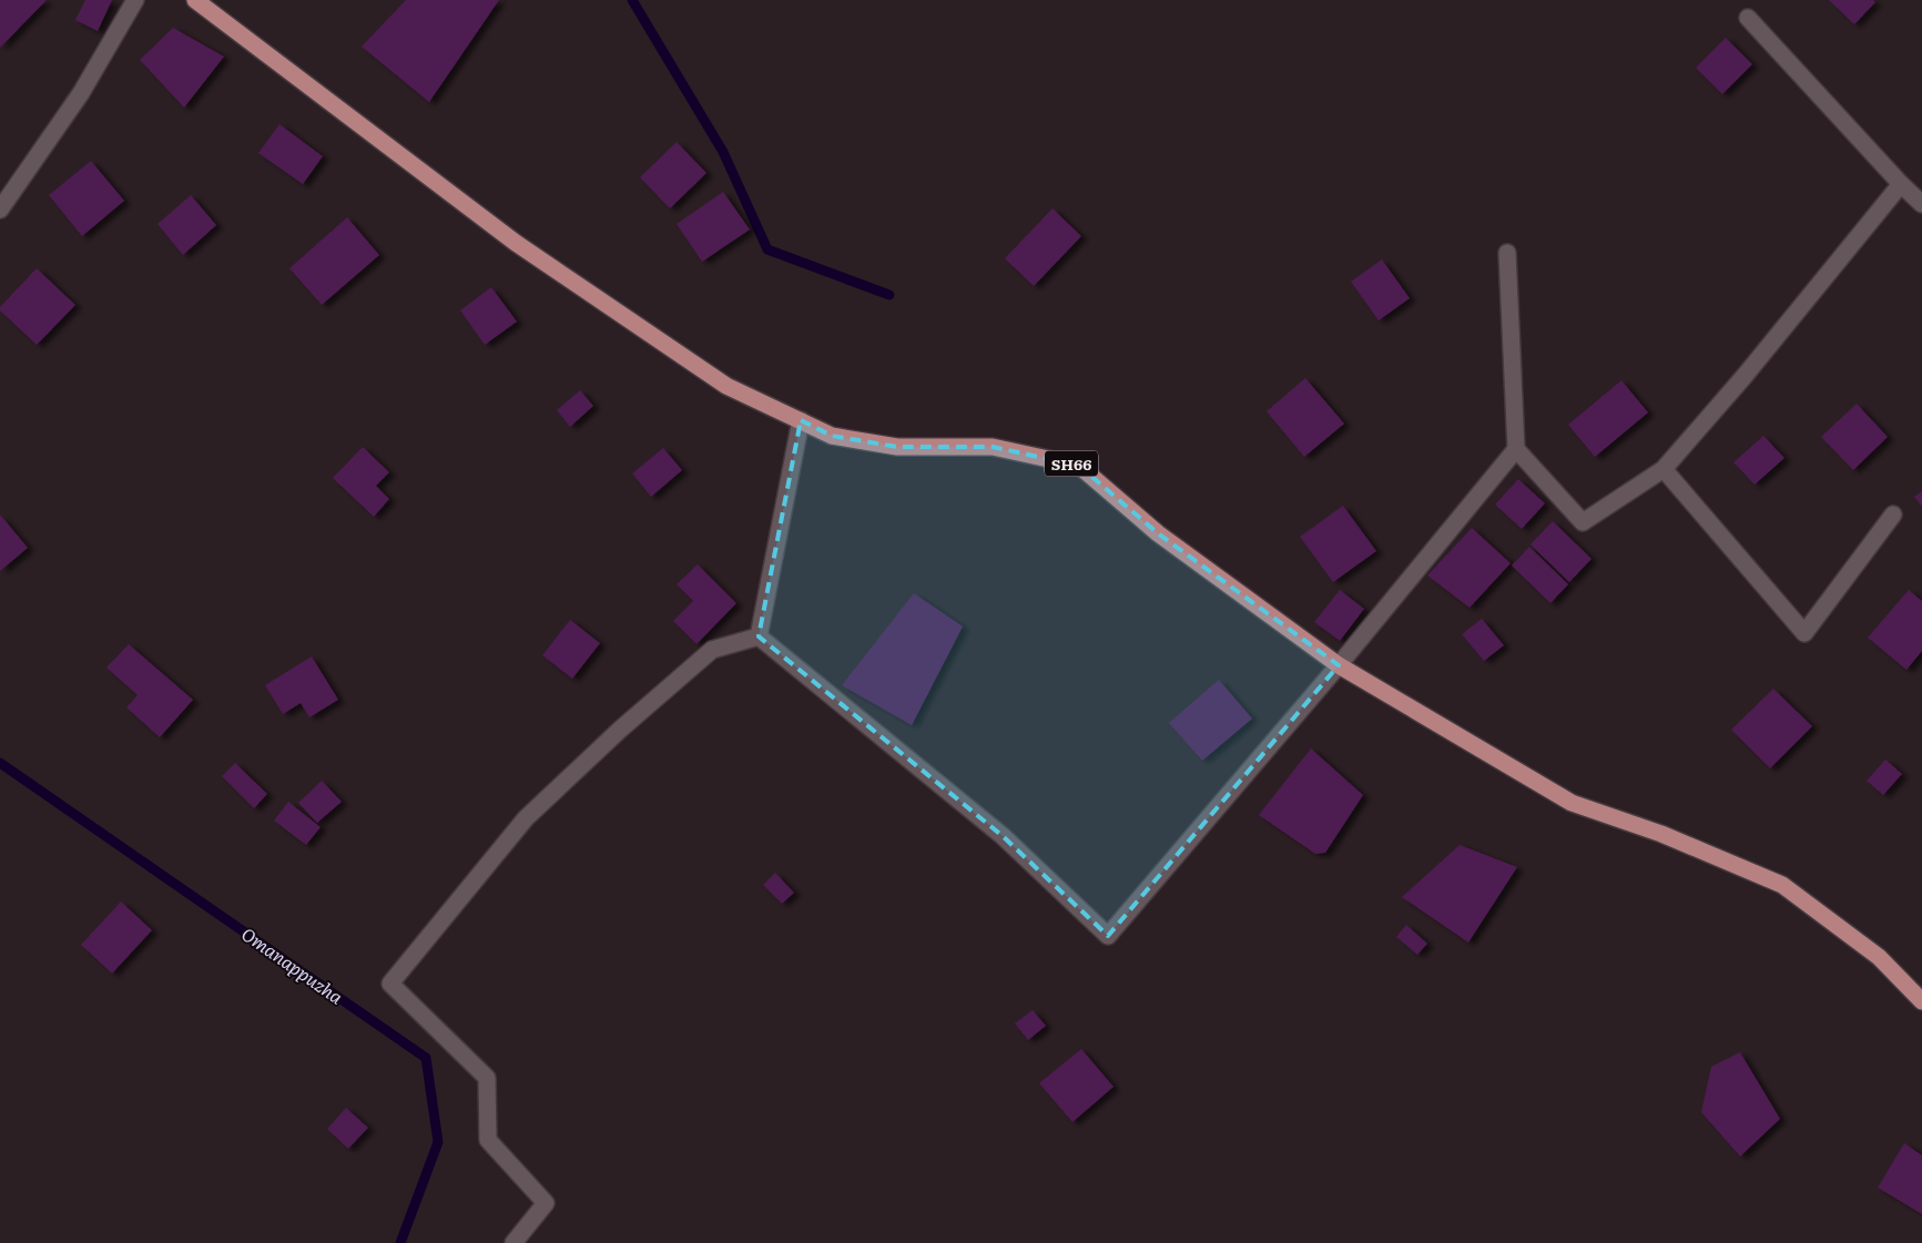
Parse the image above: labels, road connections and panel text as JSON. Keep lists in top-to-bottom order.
{
  "streets": {
    "main road": ["SH66"]
  },
  "water": ["Omanappuzha"]
}
